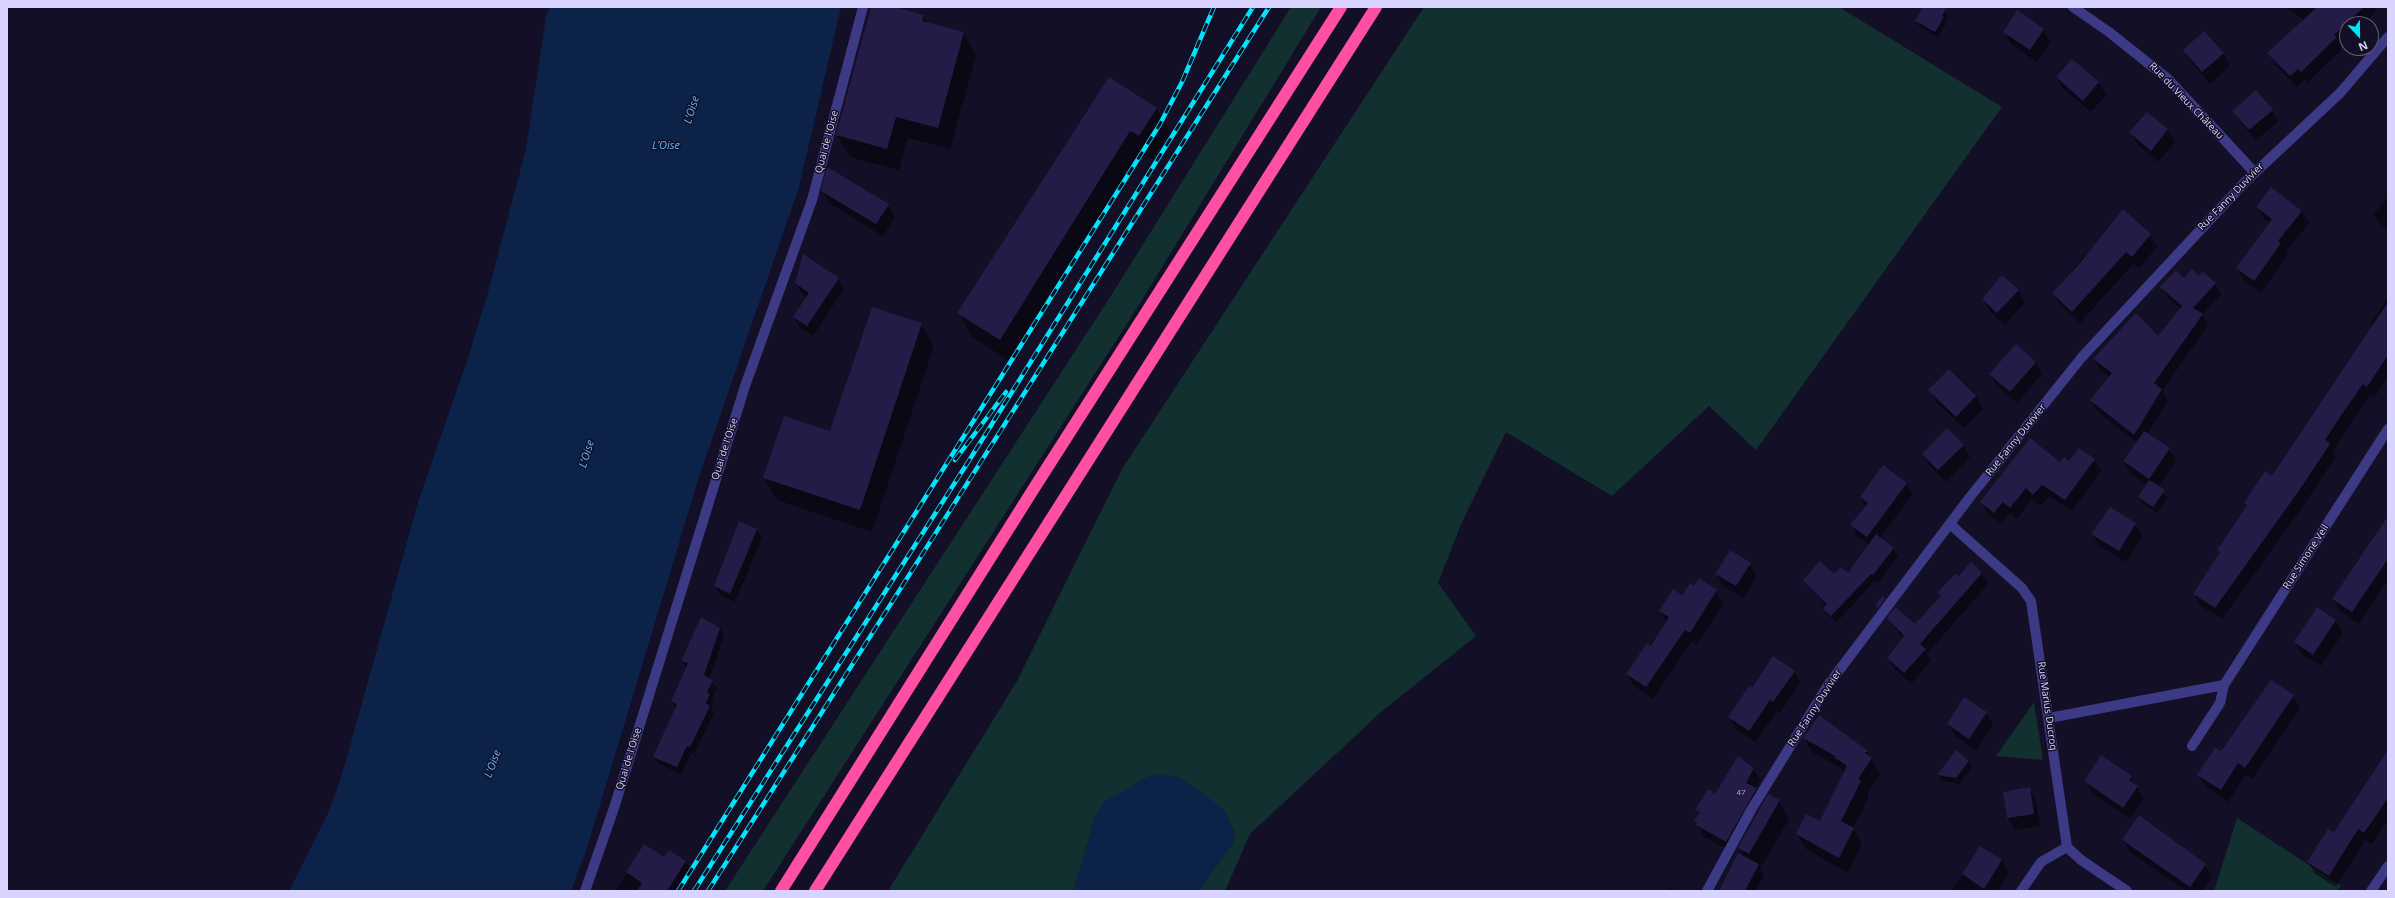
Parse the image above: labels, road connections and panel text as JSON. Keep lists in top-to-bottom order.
{
  "streets": {
    "street": [
      "Rue du Vieux Château",
      "Quai de l'Oise",
      "Rue Fanny Duvivier",
      "Rue Simone Veil",
      "Rue Marius Ducroq"
    ]
  },
  "crossings": [
    ["Rue du Vieux Château", "Rue Fanny Duvivier"],
    ["Rue Fanny Duvivier", "Rue Marius Ducroq"]
  ],
  "water": ["L'Oise", "L’Oise"],
  "house_numbers": ["47"],
  "north": "bottom"
}
